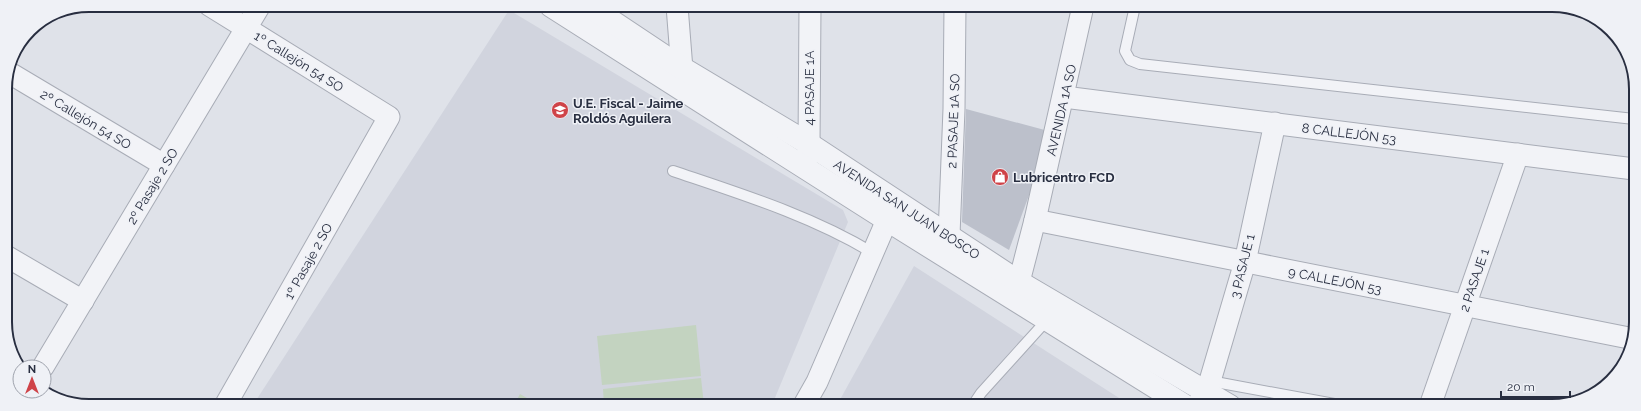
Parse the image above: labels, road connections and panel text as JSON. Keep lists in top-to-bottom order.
{
  "streets": {
    "street": [
      "1º Callejón 54 SO",
      "4 PASAJE 1A",
      "AVENIDA 1A SO",
      "2º Callejón 54 SO",
      "2 PASAJE 1A SO",
      "8 CALLEJÓN 53",
      "2º Pasaje 2 SO",
      "AVENIDA SAN JUAN BOSCO",
      "1º Pasaje 2 SO",
      "3 PASAJE 1",
      "9 CALLEJÓN 53",
      "2 PASAJE 1"
    ]
  },
  "crossings": [
    ["1º Callejón 54 SO", "2º Pasaje 2 SO"],
    ["1º Callejón 54 SO", "1º Pasaje 2 SO"],
    ["4 PASAJE 1A", "AVENIDA SAN JUAN BOSCO"],
    ["AVENIDA 1A SO", "8 CALLEJÓN 53"],
    ["AVENIDA 1A SO", "AVENIDA SAN JUAN BOSCO"],
    ["AVENIDA 1A SO", "9 CALLEJÓN 53"],
    ["2º Callejón 54 SO", "2º Pasaje 2 SO"],
    ["2 PASAJE 1A SO", "AVENIDA SAN JUAN BOSCO"],
    ["8 CALLEJÓN 53", "3 PASAJE 1"],
    ["8 CALLEJÓN 53", "2 PASAJE 1"],
    ["AVENIDA SAN JUAN BOSCO", "3 PASAJE 1"],
    ["3 PASAJE 1", "9 CALLEJÓN 53"],
    ["9 CALLEJÓN 53", "2 PASAJE 1"]
  ],
  "places": {
    "school or university": ["U.E. Fiscal - Jaime Roldós Aguilera"],
    "shop": ["Lubricentro FCD"]
  },
  "scale_bar": "20 m",
  "north": "top"
}
